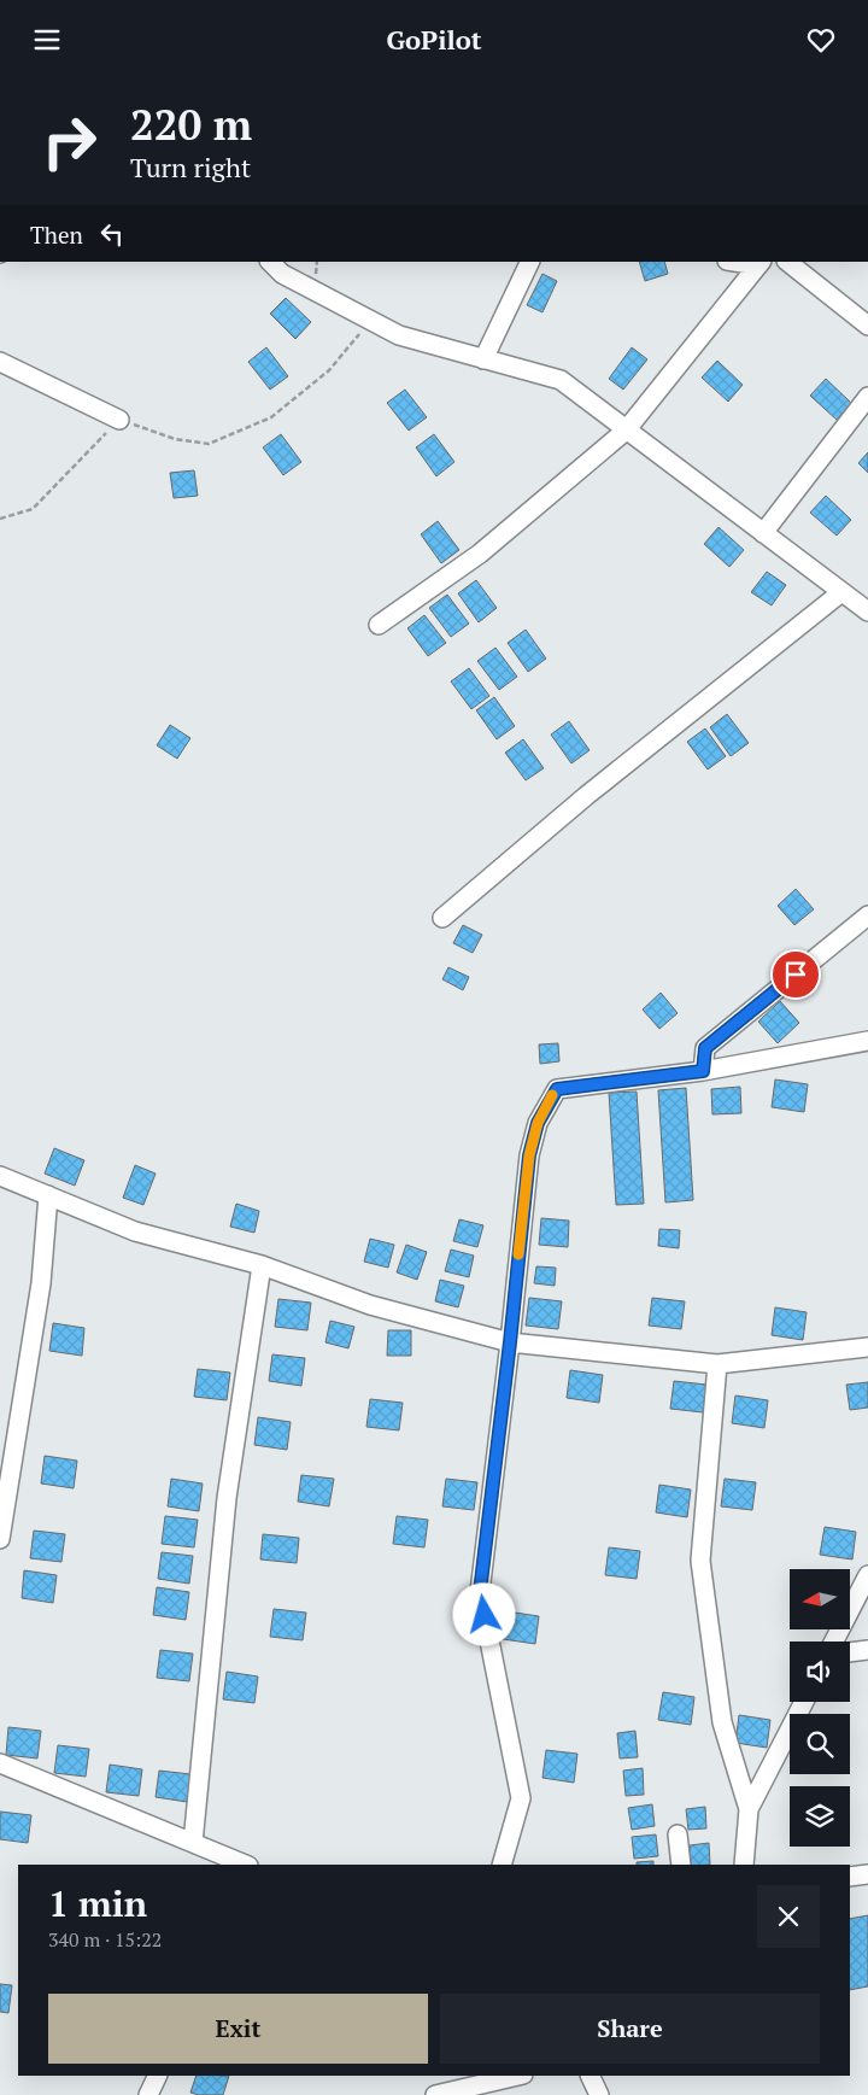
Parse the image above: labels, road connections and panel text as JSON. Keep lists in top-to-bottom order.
{
  "north": "left",
  "page": {
    "header": "GoPilot",
    "turn": ["220 m", "Turn right"],
    "then": "Then",
    "heading": ["1 min", "340 m · 15:22"],
    "buttons": ["Exit", "Share"]
  }
}
